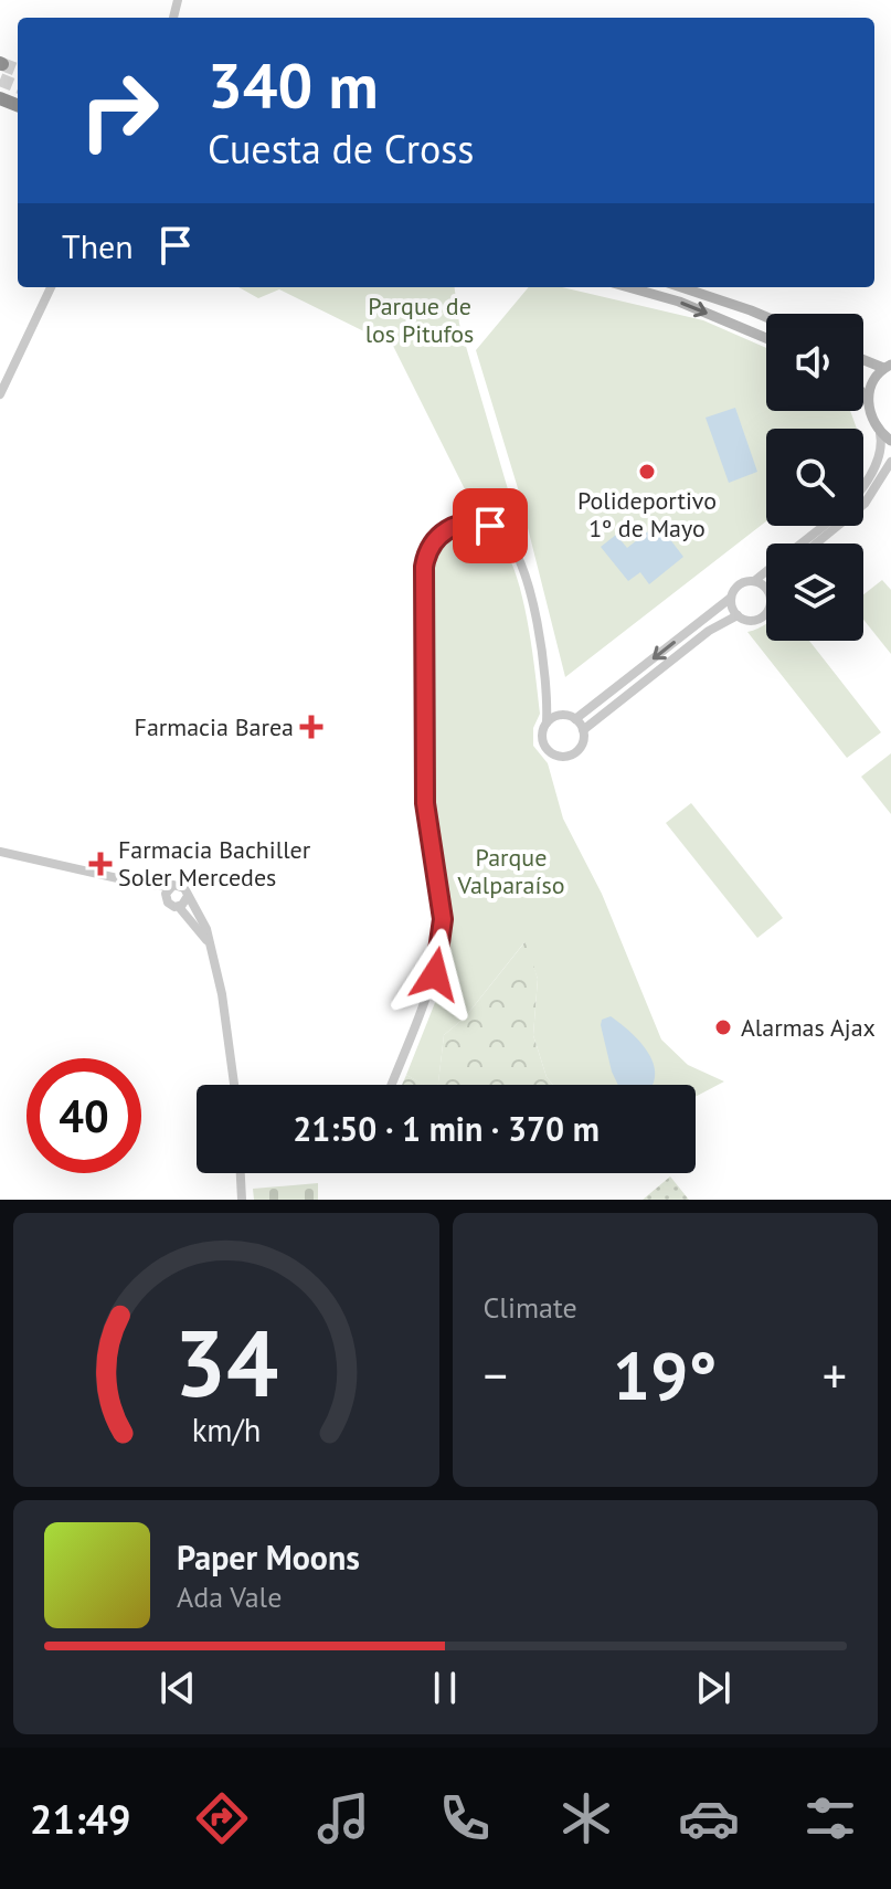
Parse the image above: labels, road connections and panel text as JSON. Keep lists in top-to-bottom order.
{
  "parks": ["Parque de los Pitufos", "Parque Valparaíso"],
  "places": {
    "other": ["Polideportivo 1º de Mayo", "Alarmas Ajax"],
    "health": ["Farmacia Barea", "Farmacia Bachiller Soler Mercedes"]
  },
  "page": {
    "turn": ["340 m", "Cuesta de Cross"],
    "then": "Then",
    "limit": "40",
    "trip": "21:50 · 1 min · 370 m",
    "tile": "Climate",
    "heat": ["−", "19°", "+"],
    "song": ["Paper Moons", "Ada Vale"],
    "tabs": "21:49",
    "gauge": ["34", "km/h"]
  }
}
